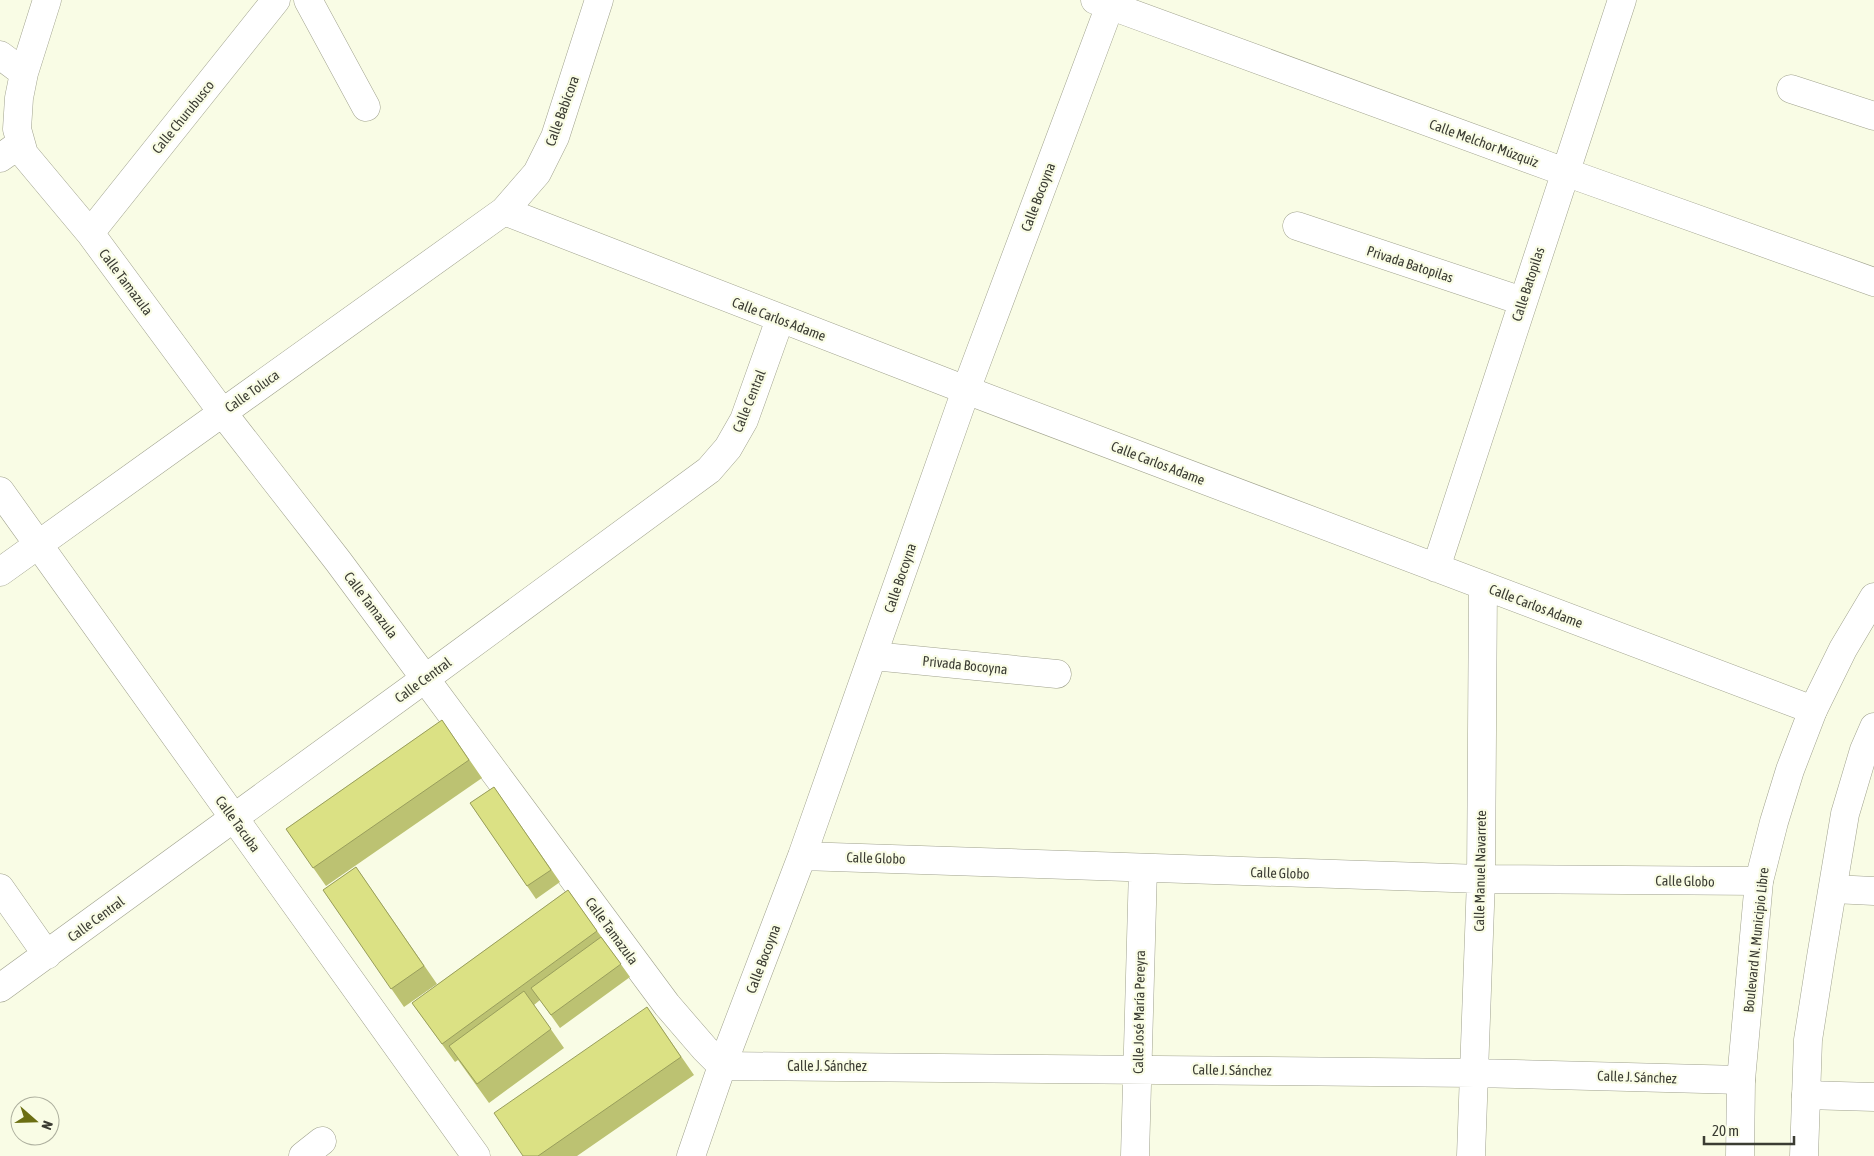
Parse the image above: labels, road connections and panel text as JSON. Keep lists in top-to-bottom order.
{
  "streets": {
    "street": [
      "Calle Babícora",
      "Calle Churubusco",
      "Calle Melchor Múzquiz",
      "Calle Bocoyna",
      "Privada Batopilas",
      "Calle Tamazula",
      "Calle Batopilas",
      "Calle Carlos Adame",
      "Calle Toluca",
      "Calle Central",
      "Privada Bocoyna",
      "Calle Tacuba",
      "Calle Globo",
      "Calle Manuel Navarrete",
      "Boulevard N. Municipio Libre",
      "Calle José María Pereyra",
      "Calle J. Sánchez"
    ]
  },
  "crossings": [
    ["Calle Babícora", "Calle Carlos Adame"],
    ["Calle Babícora", "Calle Toluca"],
    ["Calle Churubusco", "Calle Tamazula"],
    ["Calle Melchor Múzquiz", "Calle Bocoyna"],
    ["Calle Melchor Múzquiz", "Calle Batopilas"],
    ["Calle Bocoyna", "Calle Tamazula"],
    ["Calle Bocoyna", "Calle Carlos Adame"],
    ["Calle Bocoyna", "Privada Bocoyna"],
    ["Calle Bocoyna", "Calle Globo"],
    ["Calle Bocoyna", "Calle J. Sánchez"],
    ["Privada Batopilas", "Calle Batopilas"],
    ["Calle Tamazula", "Calle Toluca"],
    ["Calle Tamazula", "Calle Central"],
    ["Calle Tamazula", "Calle J. Sánchez"],
    ["Calle Batopilas", "Calle Carlos Adame"],
    ["Calle Carlos Adame", "Calle Toluca"],
    ["Calle Carlos Adame", "Calle Central"],
    ["Calle Carlos Adame", "Calle Manuel Navarrete"],
    ["Calle Carlos Adame", "Boulevard N. Municipio Libre"],
    ["Calle Toluca", "Calle Tacuba"],
    ["Calle Central", "Calle Tacuba"],
    ["Calle Globo", "Calle Manuel Navarrete"],
    ["Calle Globo", "Boulevard N. Municipio Libre"],
    ["Calle Globo", "Calle José María Pereyra"],
    ["Calle Manuel Navarrete", "Calle J. Sánchez"],
    ["Boulevard N. Municipio Libre", "Calle J. Sánchez"],
    ["Calle José María Pereyra", "Calle J. Sánchez"]
  ],
  "scale_bar": "20 m",
  "north": "right"
}
